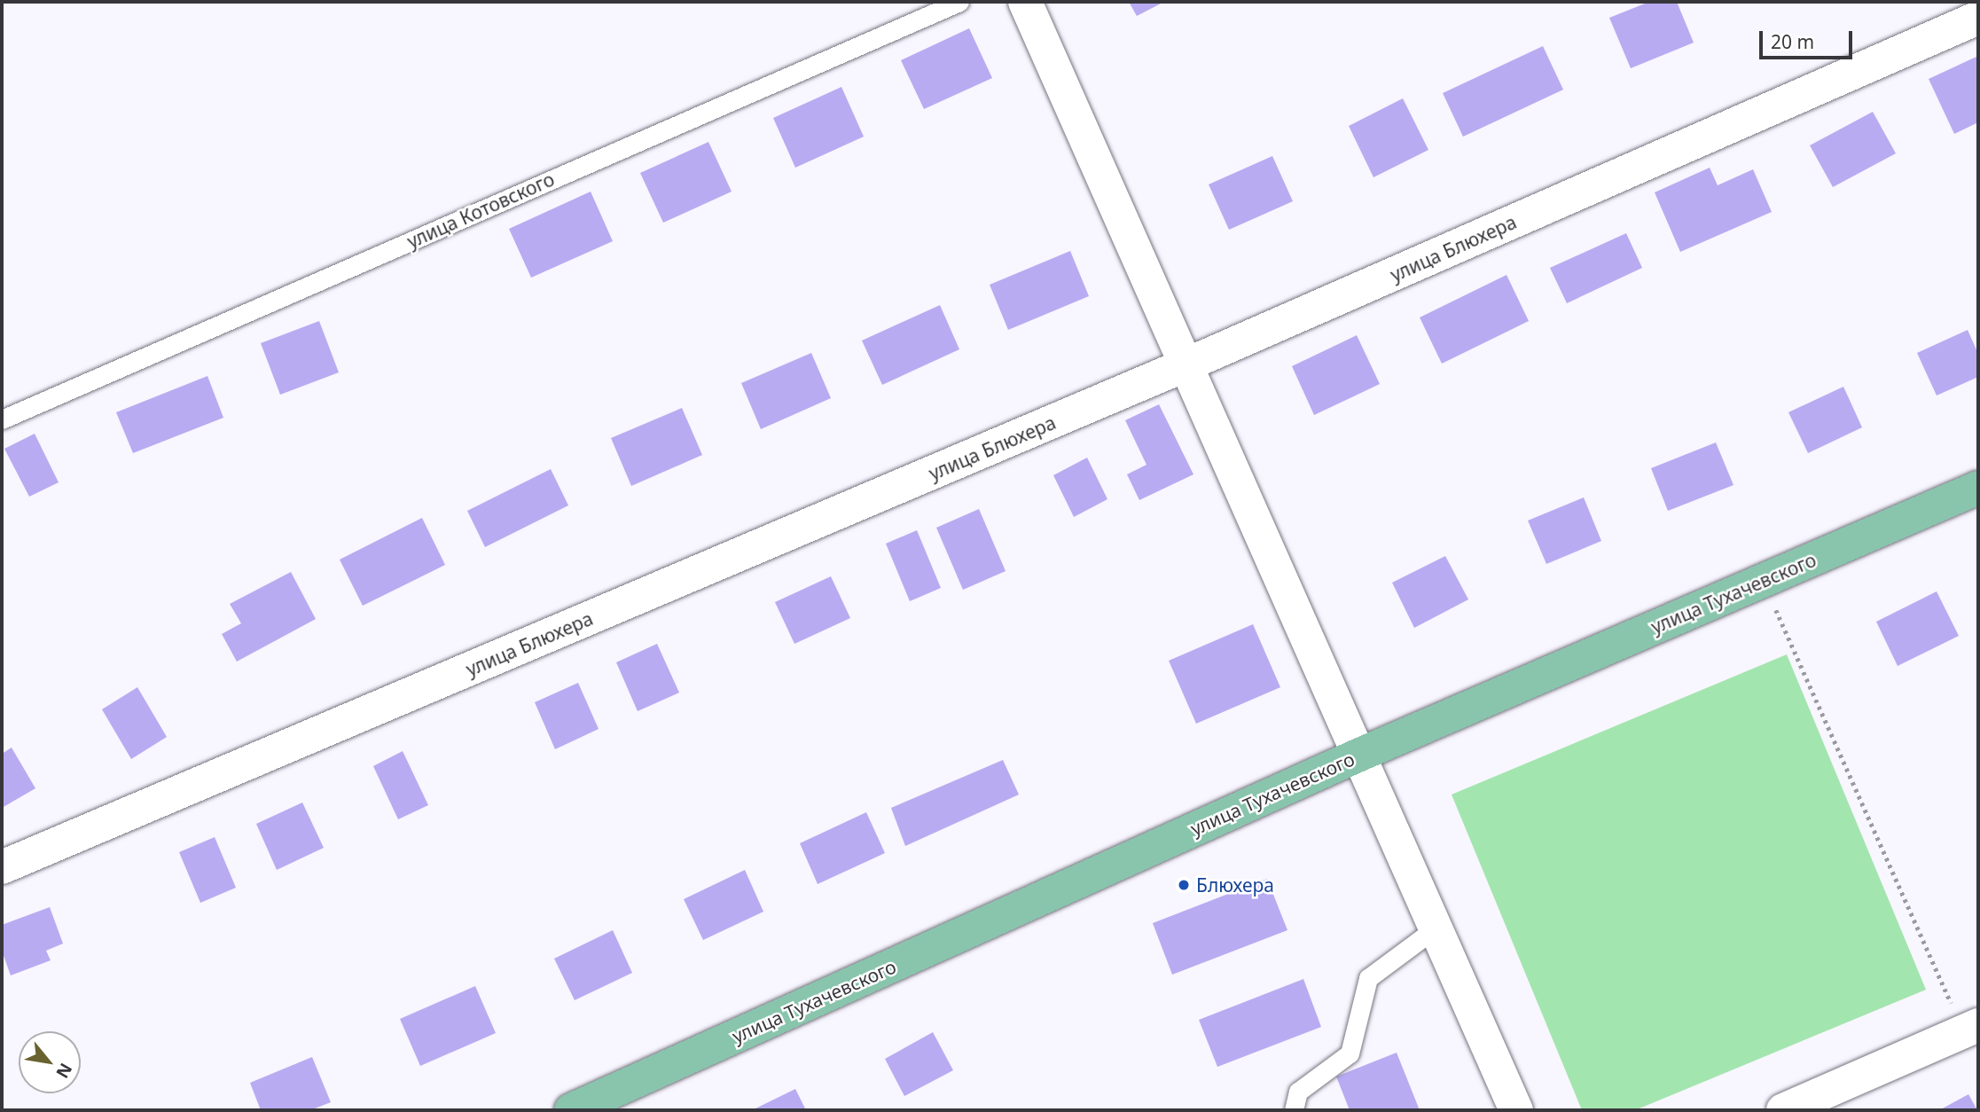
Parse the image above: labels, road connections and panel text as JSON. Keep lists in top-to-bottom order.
{
  "streets": {
    "main road": ["улица Тухачевского"],
    "street": ["улица Блюхера"],
    "lane": ["улица Котовского"]
  },
  "places": ["Блюхера"],
  "scale_bar": "20 m",
  "north": "bottom right"
}
